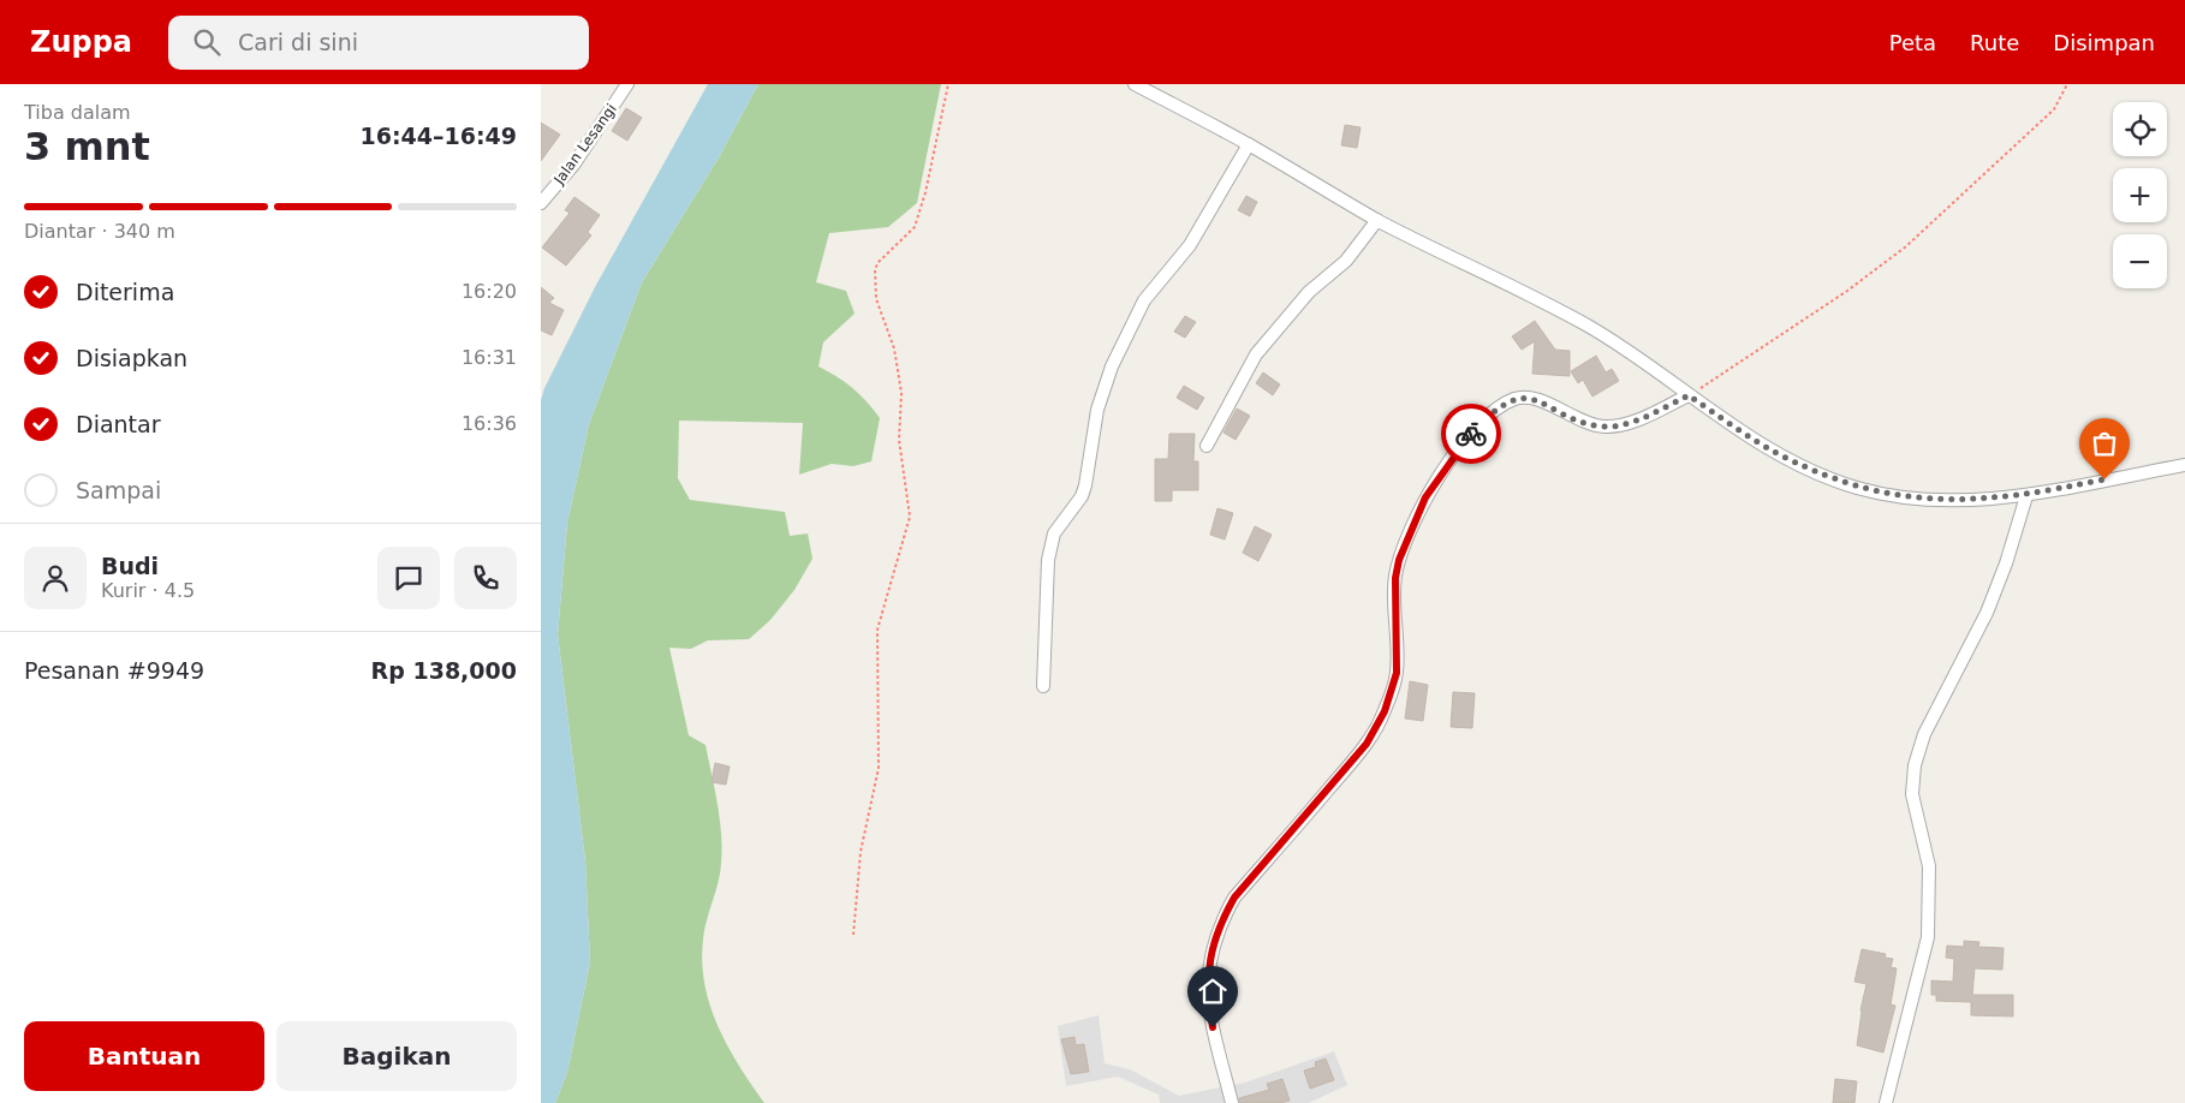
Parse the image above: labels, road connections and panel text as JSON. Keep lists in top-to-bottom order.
{
  "streets": {
    "street": ["Jalan Lesangi"]
  },
  "page": {
    "header": "Zuppa",
    "search": "Cari di sini",
    "nav": ["Peta", "Rute", "Disimpan"],
    "heading": ["3 mnt", "Tiba dalam", "16:44–16:49"],
    "panel": [
      "Budi",
      "Kurir · 4.5",
      "Pesanan #9949",
      "Rp 138,000"
    ],
    "map_buttons": ["+", "−"],
    "bar": "Diantar · 340 m",
    "list": [
      ["Diterima", "16:20"],
      ["Disiapkan", "16:31"],
      ["Diantar", "16:36"],
      "Sampai"
    ],
    "buttons": ["Bantuan", "Bagikan"]
  }
}
